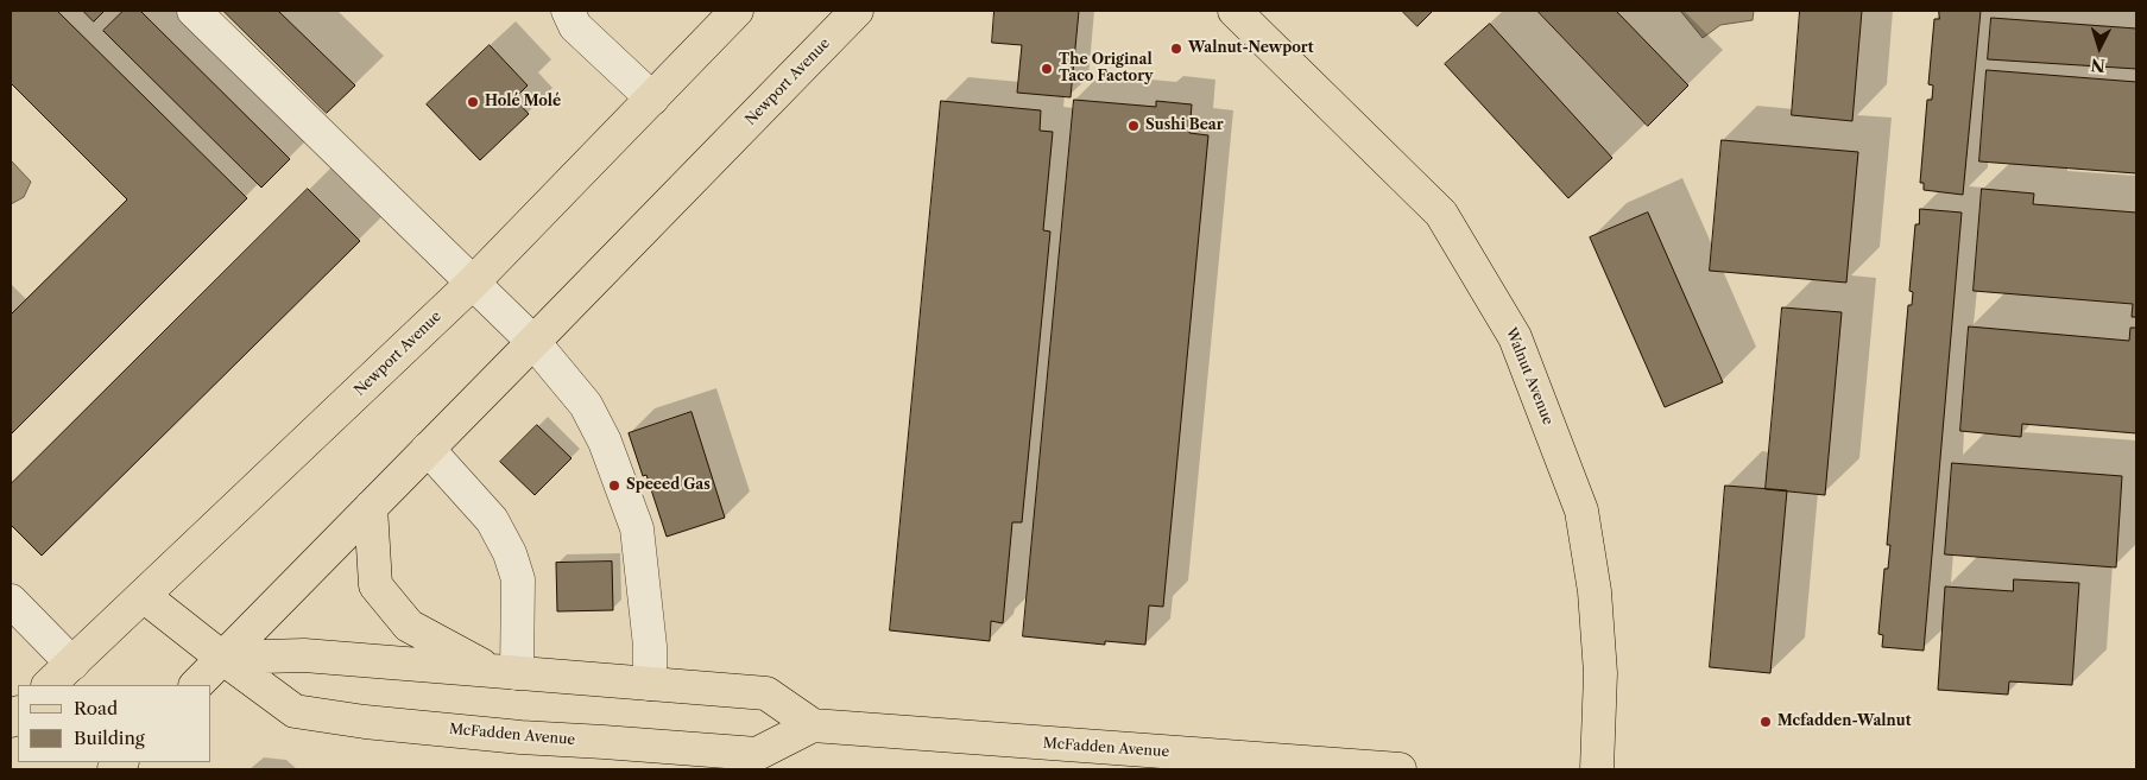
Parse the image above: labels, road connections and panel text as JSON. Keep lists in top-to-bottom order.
{
  "streets": {
    "main road": ["Newport Avenue", "Walnut Avenue", "McFadden Avenue"]
  },
  "crossings": [
    ["Newport Avenue", "McFadden Avenue"]
  ],
  "places": [
    "Walnut-Newport",
    "The Original Taco Factory",
    "Holé Molé",
    "Sushi Bear",
    "Speeed Gas",
    "Mcfadden-Walnut"
  ],
  "legend": ["Road", "Building"],
  "north": "bottom"
}
